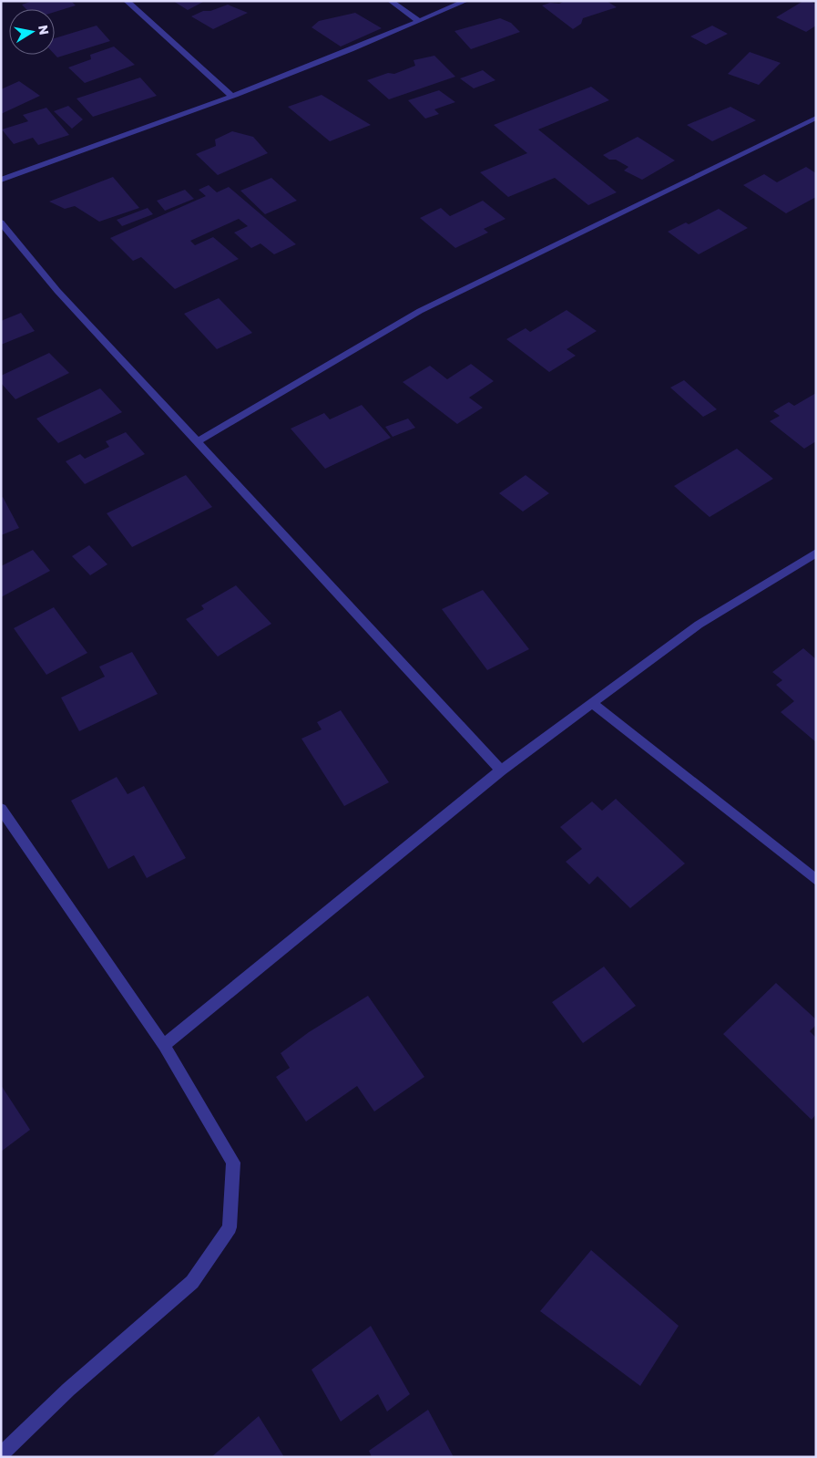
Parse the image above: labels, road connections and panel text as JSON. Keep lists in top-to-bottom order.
{
  "north": "right"
}
